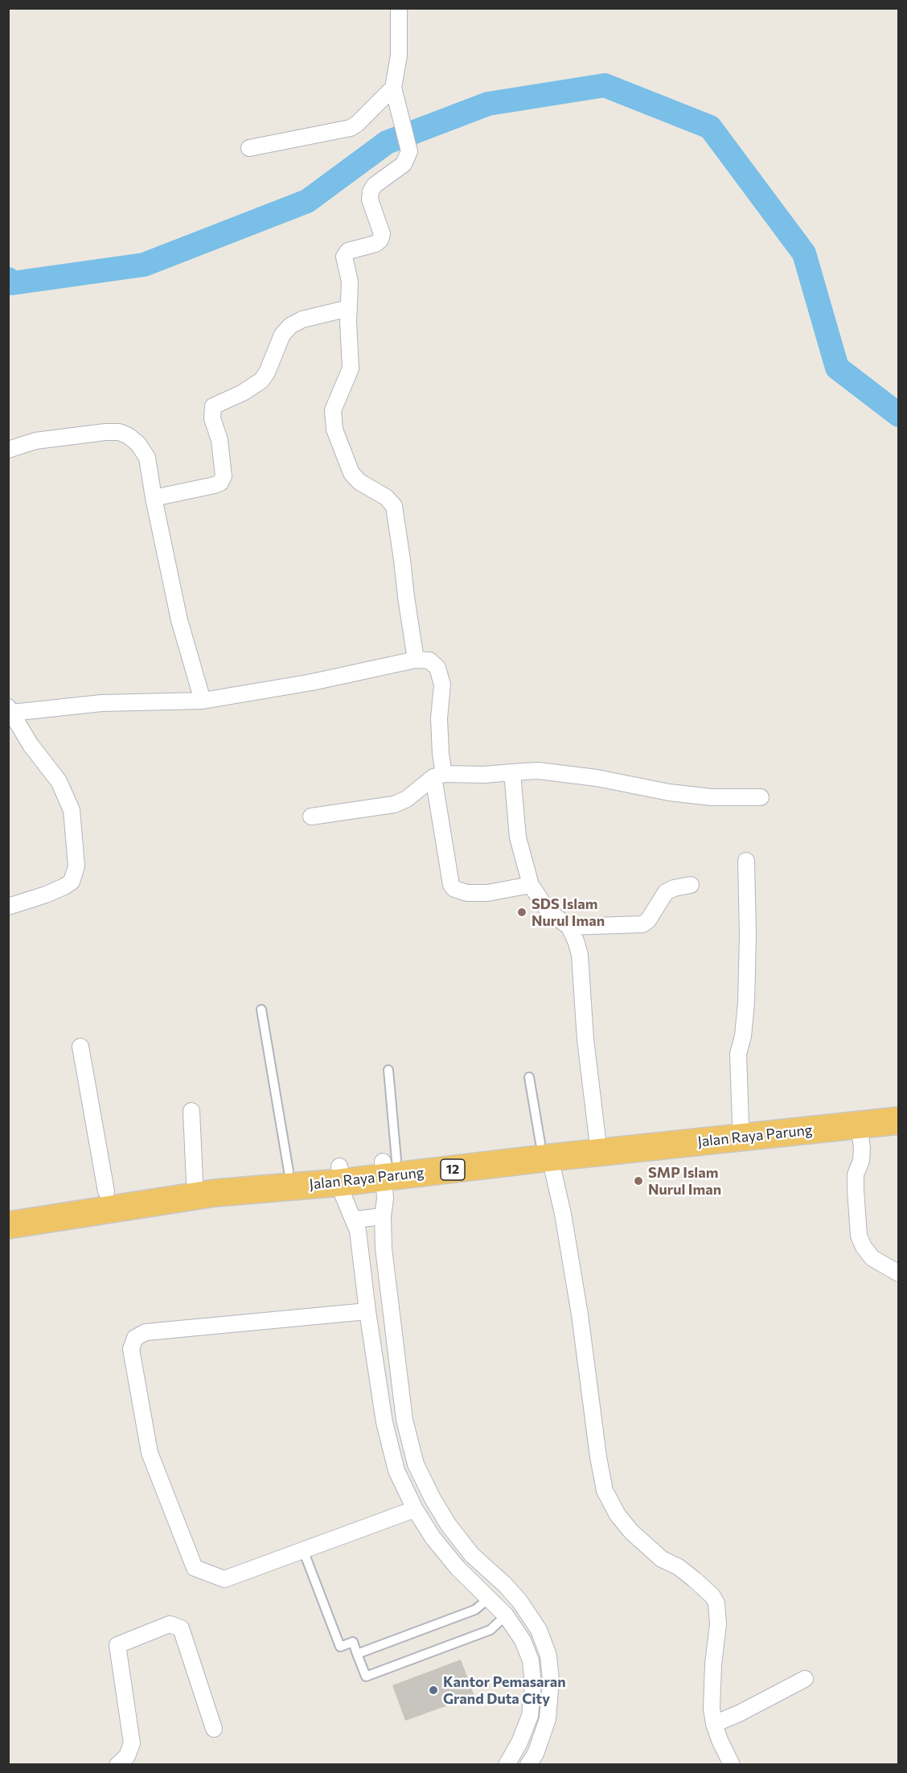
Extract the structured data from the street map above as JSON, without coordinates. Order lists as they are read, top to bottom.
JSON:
{
  "streets": {
    "highway": ["Jalan Raya Parung", "12"]
  },
  "places": ["SDS Islam Nurul Iman", "SMP Islam Nurul Iman", "Kantor Pemasaran Grand Duta City"]
}
